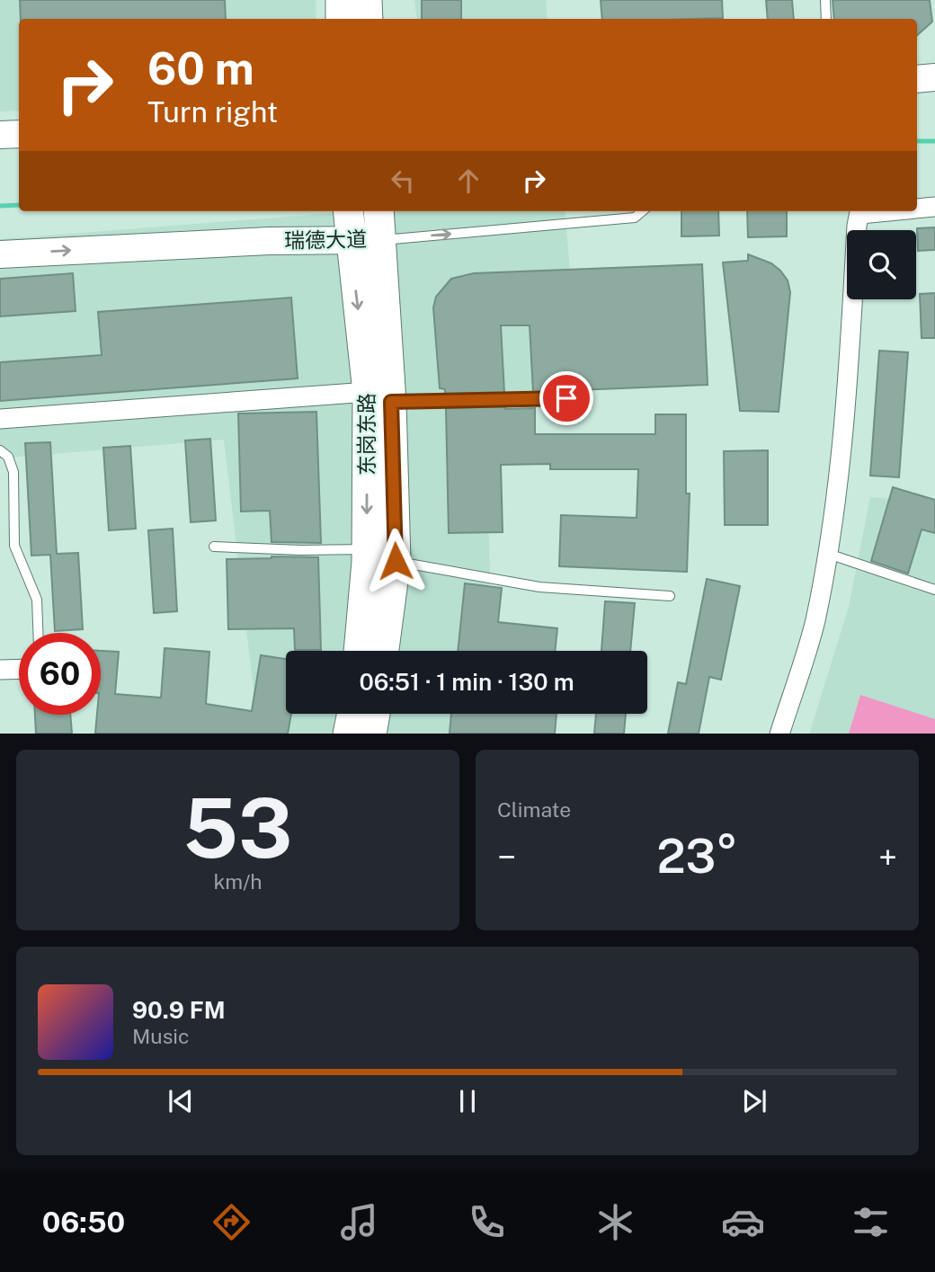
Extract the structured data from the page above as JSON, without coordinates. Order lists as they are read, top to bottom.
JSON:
{
  "streets": {
    "main road": ["东岗东路"],
    "street": ["瑞德大道"]
  },
  "crossings": [
    ["瑞德大道", "东岗东路"]
  ],
  "one_way": ["瑞德大道"],
  "page": {
    "turn": ["60 m", "Turn right"],
    "limit": "60",
    "trip": "06:51 · 1 min · 130 m",
    "tile": [
      ["53", "km/h"],
      "Climate"
    ],
    "heat": ["−", "23°", "+"],
    "song": ["90.9 FM", "Music"],
    "tabs": "06:50"
  }
}
